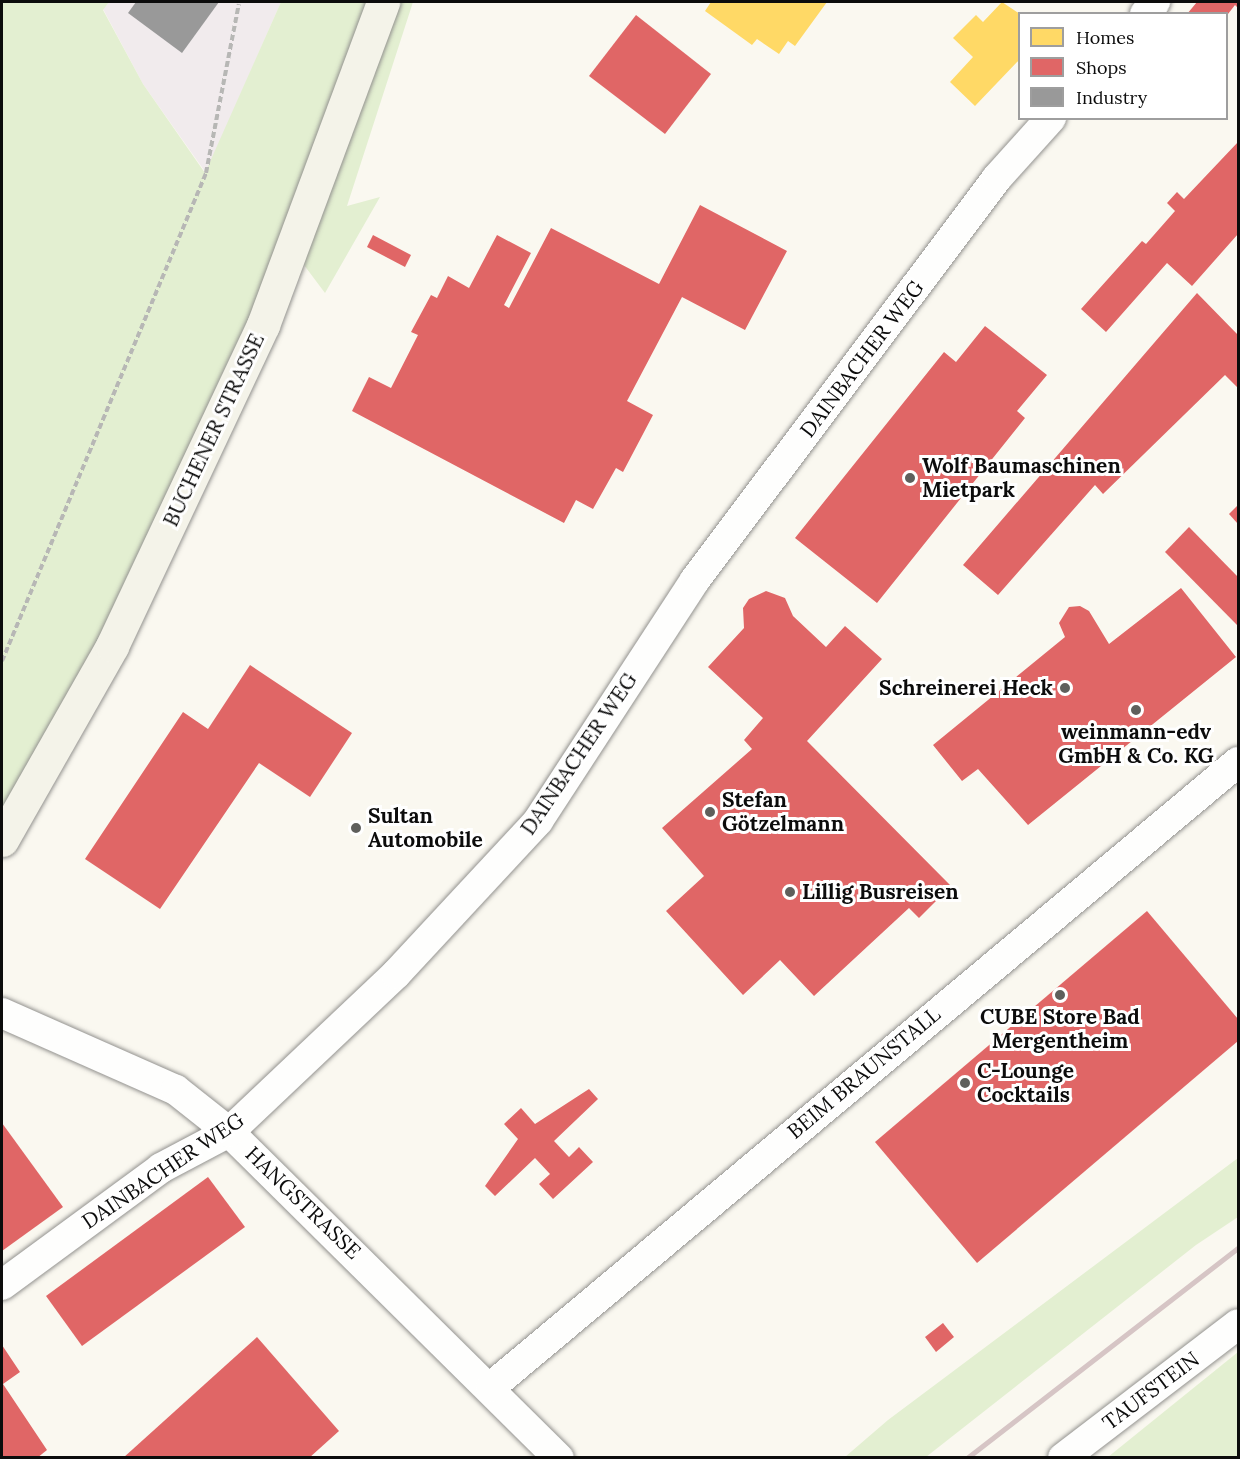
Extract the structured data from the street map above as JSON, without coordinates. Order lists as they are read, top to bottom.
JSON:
{
  "streets": {
    "main road": ["BUCHENER STRASSE"],
    "street": [
      "DAINBACHER WEG",
      "BEIM BRAUNSTALL",
      "HANGSTRASSE",
      "TAUFSTEIN"
    ]
  },
  "crossings": [
    ["DAINBACHER WEG", "HANGSTRASSE"],
    ["BEIM BRAUNSTALL", "HANGSTRASSE"]
  ],
  "places": [
    "Wolf Baumaschinen Mietpark",
    "Schreinerei Heck",
    "weinmann-edv GmbH & Co. KG",
    "Stefan Götzelmann",
    "Sultan Automobile",
    "Lillig Busreisen",
    "CUBE Store Bad Mergentheim",
    "C-Lounge Cocktails"
  ],
  "legend": ["Homes", "Shops", "Industry"]
}
